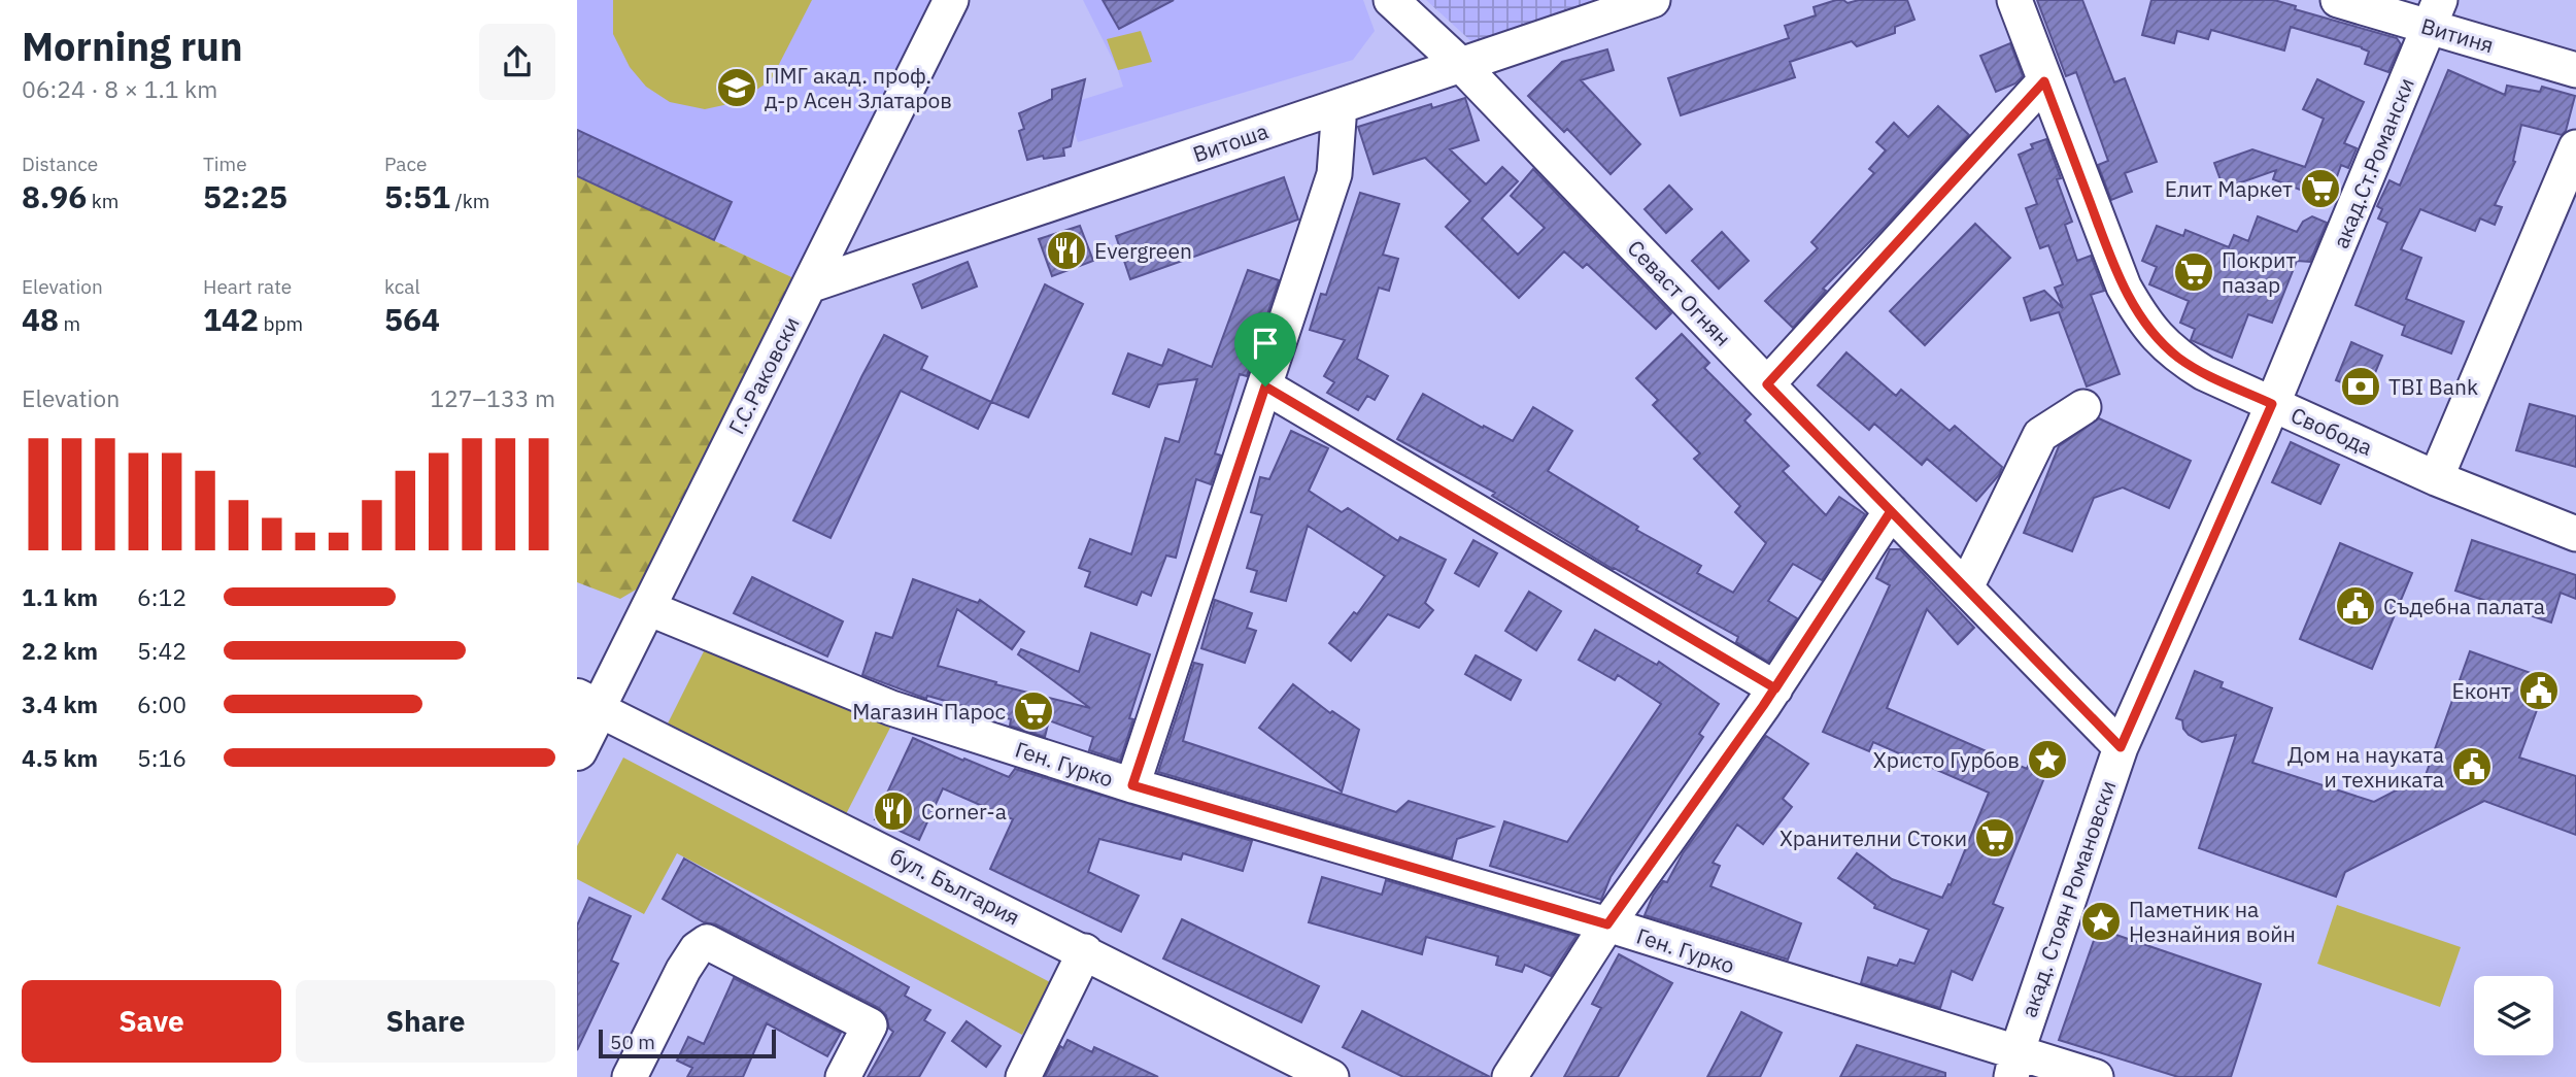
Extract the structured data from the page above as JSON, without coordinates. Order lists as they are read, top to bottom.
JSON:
{
  "streets": {
    "main road": ["Г.С.Раковски"],
    "street": [
      "Витиня",
      "Витоша",
      "акад.Ст.Романски",
      "Севаст Огнян",
      "Свобода",
      "Ген. Гурко",
      "бул. България",
      "акад. Стоян Романовски"
    ]
  },
  "crossings": [
    ["Витиня", "акад.Ст.Романски"],
    ["Витоша", "Севаст Огнян"],
    ["Витоша", "Г.С.Раковски"],
    ["акад.Ст.Романски", "акад. Стоян Романовски"],
    ["Севаст Огнян", "акад. Стоян Романовски"],
    ["Г.С.Раковски", "Ген. Гурко"],
    ["Г.С.Раковски", "бул. България"],
    ["Свобода", "акад. Стоян Романовски"],
    ["Ген. Гурко", "акад. Стоян Романовски"]
  ],
  "places": {
    "school or university": ["ПМГ акад. проф. д-р Асен Златаров"],
    "supermarket": [
      "Елит Маркет",
      "Покрит пазар",
      "Магазин Парос",
      "Хранителни Стоки"
    ],
    "restaurant": ["Evergreen", "Corner-a"],
    "bank": ["TBI Bank"],
    "public building": ["Съдебна палата", "Еконт", "Дом на науката и техниката"],
    "place": ["Христо Гурбов", "Паметник на Незнайния войн"]
  },
  "scale_bar": "50 m",
  "page": {
    "heading": ["Morning run", "06:24 · 8 × 1.1 km"],
    "stats": [
      ["Distance", "8.96 km"],
      ["Time", "52:25"],
      ["Pace", "5:51 /km"],
      ["Elevation", "48 m"],
      ["Heart rate", "142 bpm"],
      ["kcal", "564"]
    ],
    "chart": ["Elevation", "127–133 m"],
    "list": [
      {
        "name": "1.1 km",
        "note": "6:12"
      },
      {
        "name": "2.2 km",
        "note": "5:42"
      },
      {
        "name": "3.4 km",
        "note": "6:00"
      },
      {
        "name": "4.5 km",
        "note": "5:16"
      }
    ],
    "buttons": ["Save", "Share"],
    "scale": "50 m"
  }
}
